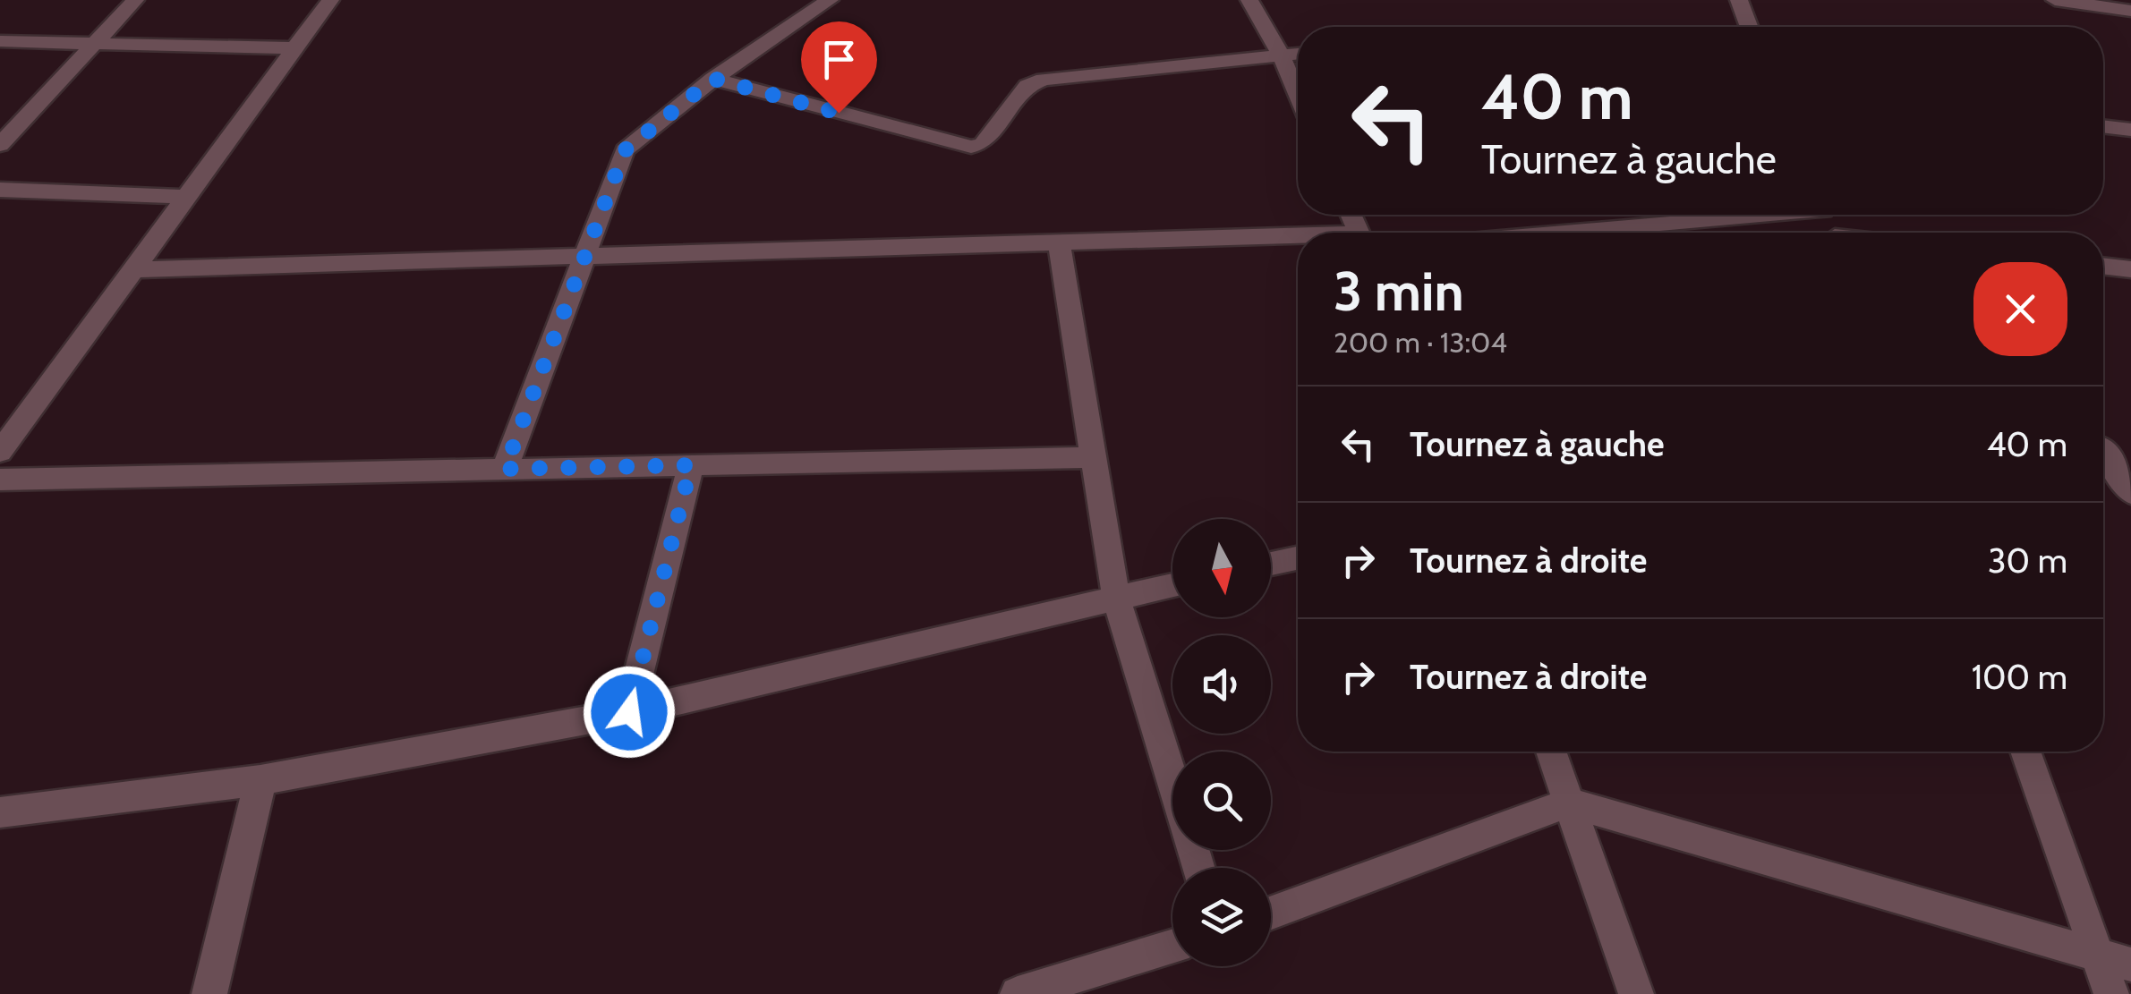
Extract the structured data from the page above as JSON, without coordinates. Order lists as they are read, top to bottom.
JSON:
{
  "north": "bottom",
  "page": {
    "turn": ["40 m", "Tournez à gauche"],
    "heading": ["3 min", "200 m · 13:04"],
    "list": [
      {
        "name": "Tournez à gauche",
        "value": "40 m"
      },
      {
        "name": "Tournez à droite",
        "value": "30 m"
      },
      {
        "name": "Tournez à droite",
        "value": "100 m"
      }
    ]
  }
}
